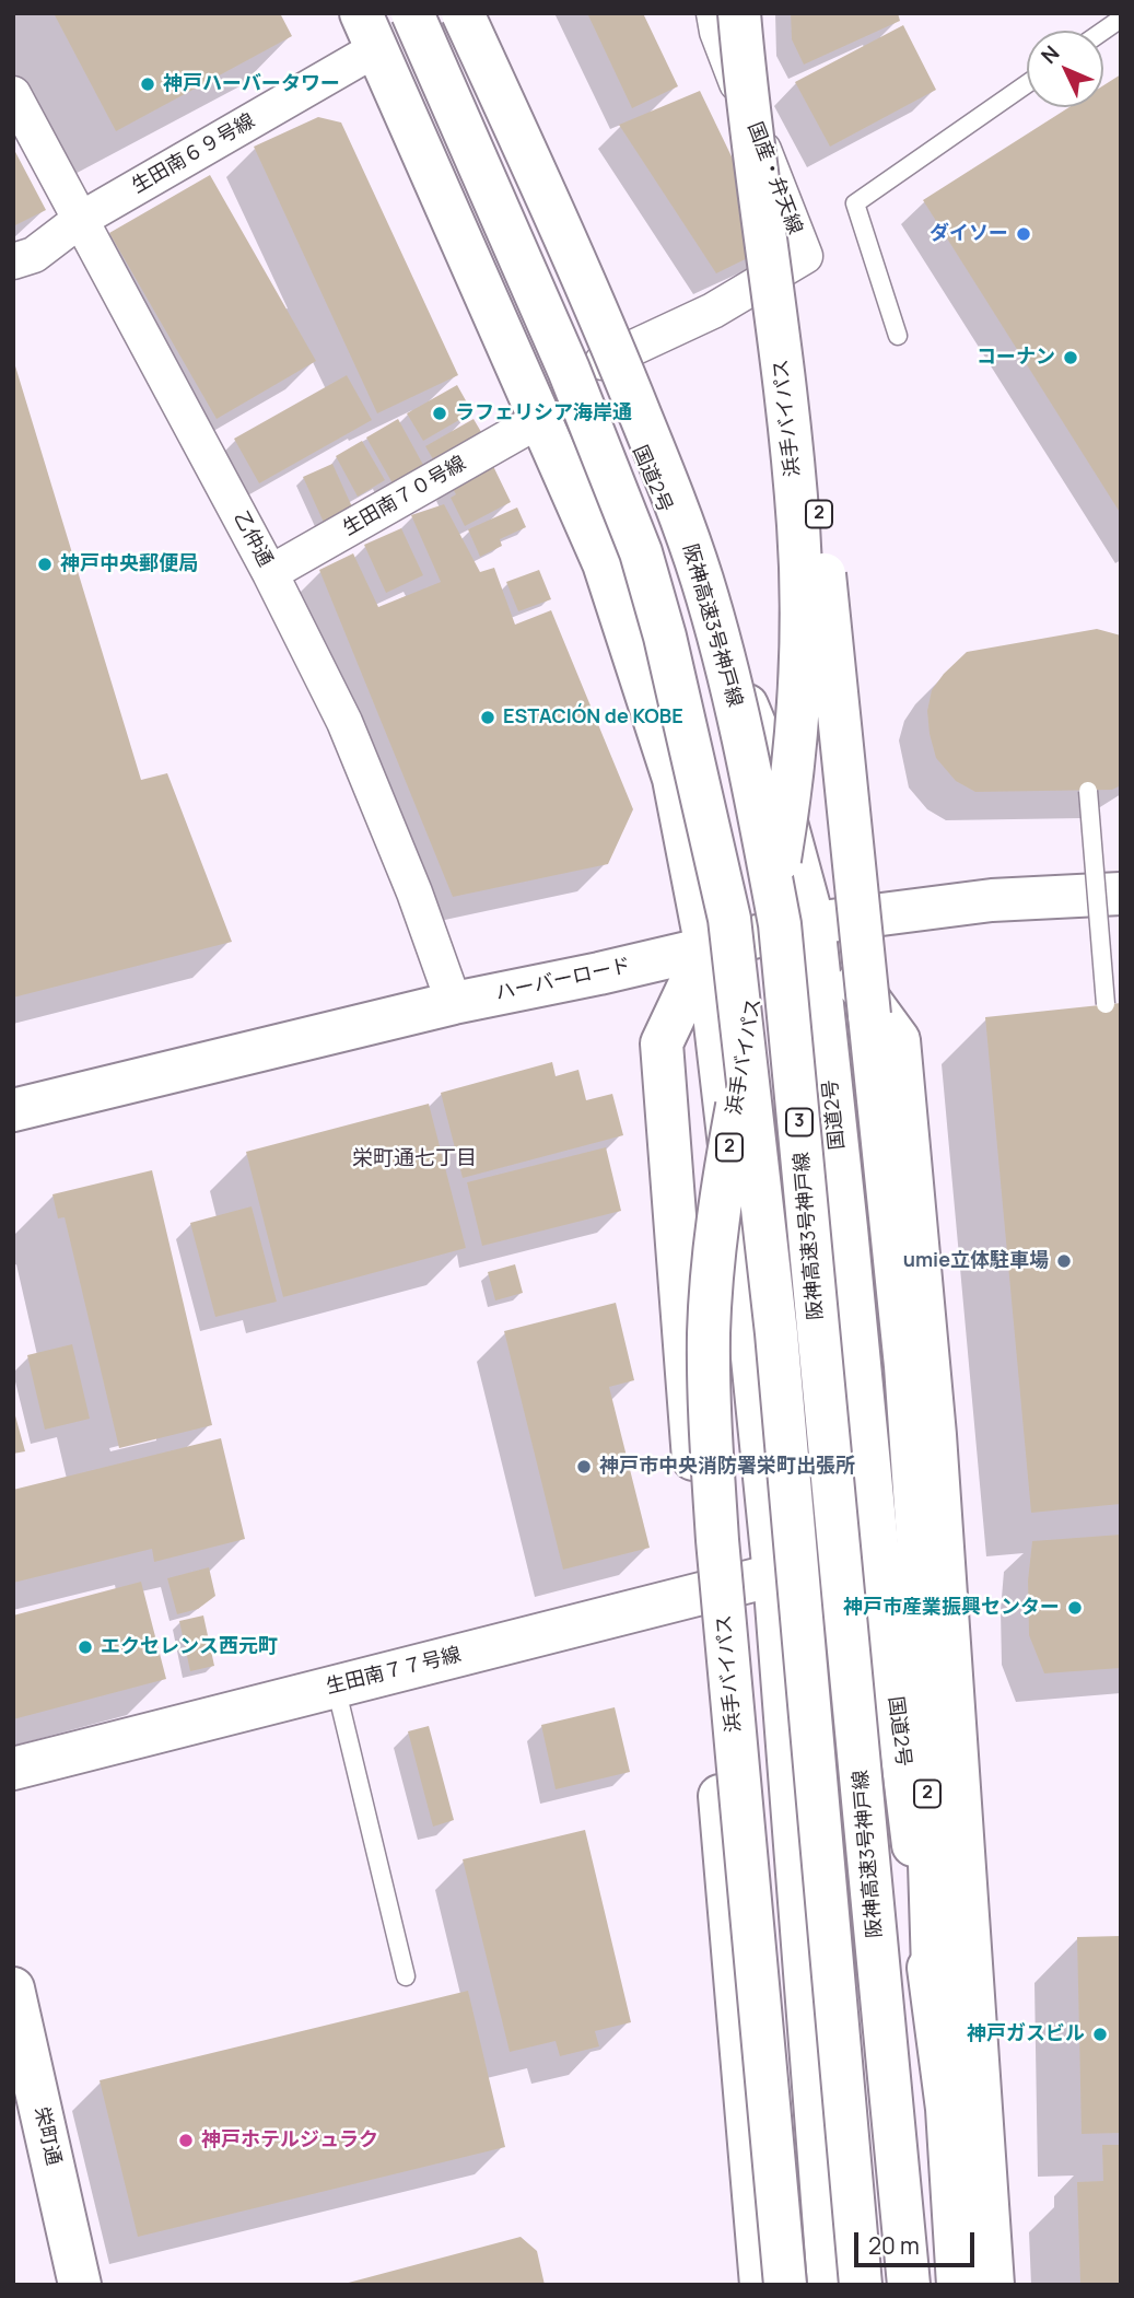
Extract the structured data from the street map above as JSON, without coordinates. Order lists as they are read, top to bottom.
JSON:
{
  "streets": {
    "main road": [
      "浜手バイパス",
      "国道2号",
      "2",
      "阪神高速3号神戸線",
      "ハーバーロード",
      "3",
      "生田南７７号線",
      "栄町通"
    ],
    "street": [
      "生田南６９号線",
      "国産・弁天線",
      "生田南７０号線",
      "乙仲通"
    ]
  },
  "crossings": [
    ["生田南６９号線", "2"],
    ["生田南６９号線", "乙仲通"],
    ["国産・弁天線", "国道2号"],
    ["浜手バイパス", "国道2号"],
    ["国道2号", "ハーバーロード"],
    ["生田南７０号線", "2"],
    ["生田南７０号線", "乙仲通"],
    ["2", "ハーバーロード"],
    ["2", "生田南７７号線"],
    ["乙仲通", "ハーバーロード"]
  ],
  "districts": ["栄町通七丁目"],
  "places": [
    "神戸ハーバータワー",
    "ダイソー",
    "コーナン",
    "ラフェリシア海岸通",
    "神戸中央郵便局",
    "ESTACIÓN de KOBE",
    "umie立体駐車場",
    "神戸市中央消防署栄町出張所",
    "神戸市産業振興センター",
    "エクセレンス西元町",
    "神戸ガスビル",
    "神戸ホテルジュラク"
  ],
  "scale_bar": "20 m",
  "north": "top left"
}
